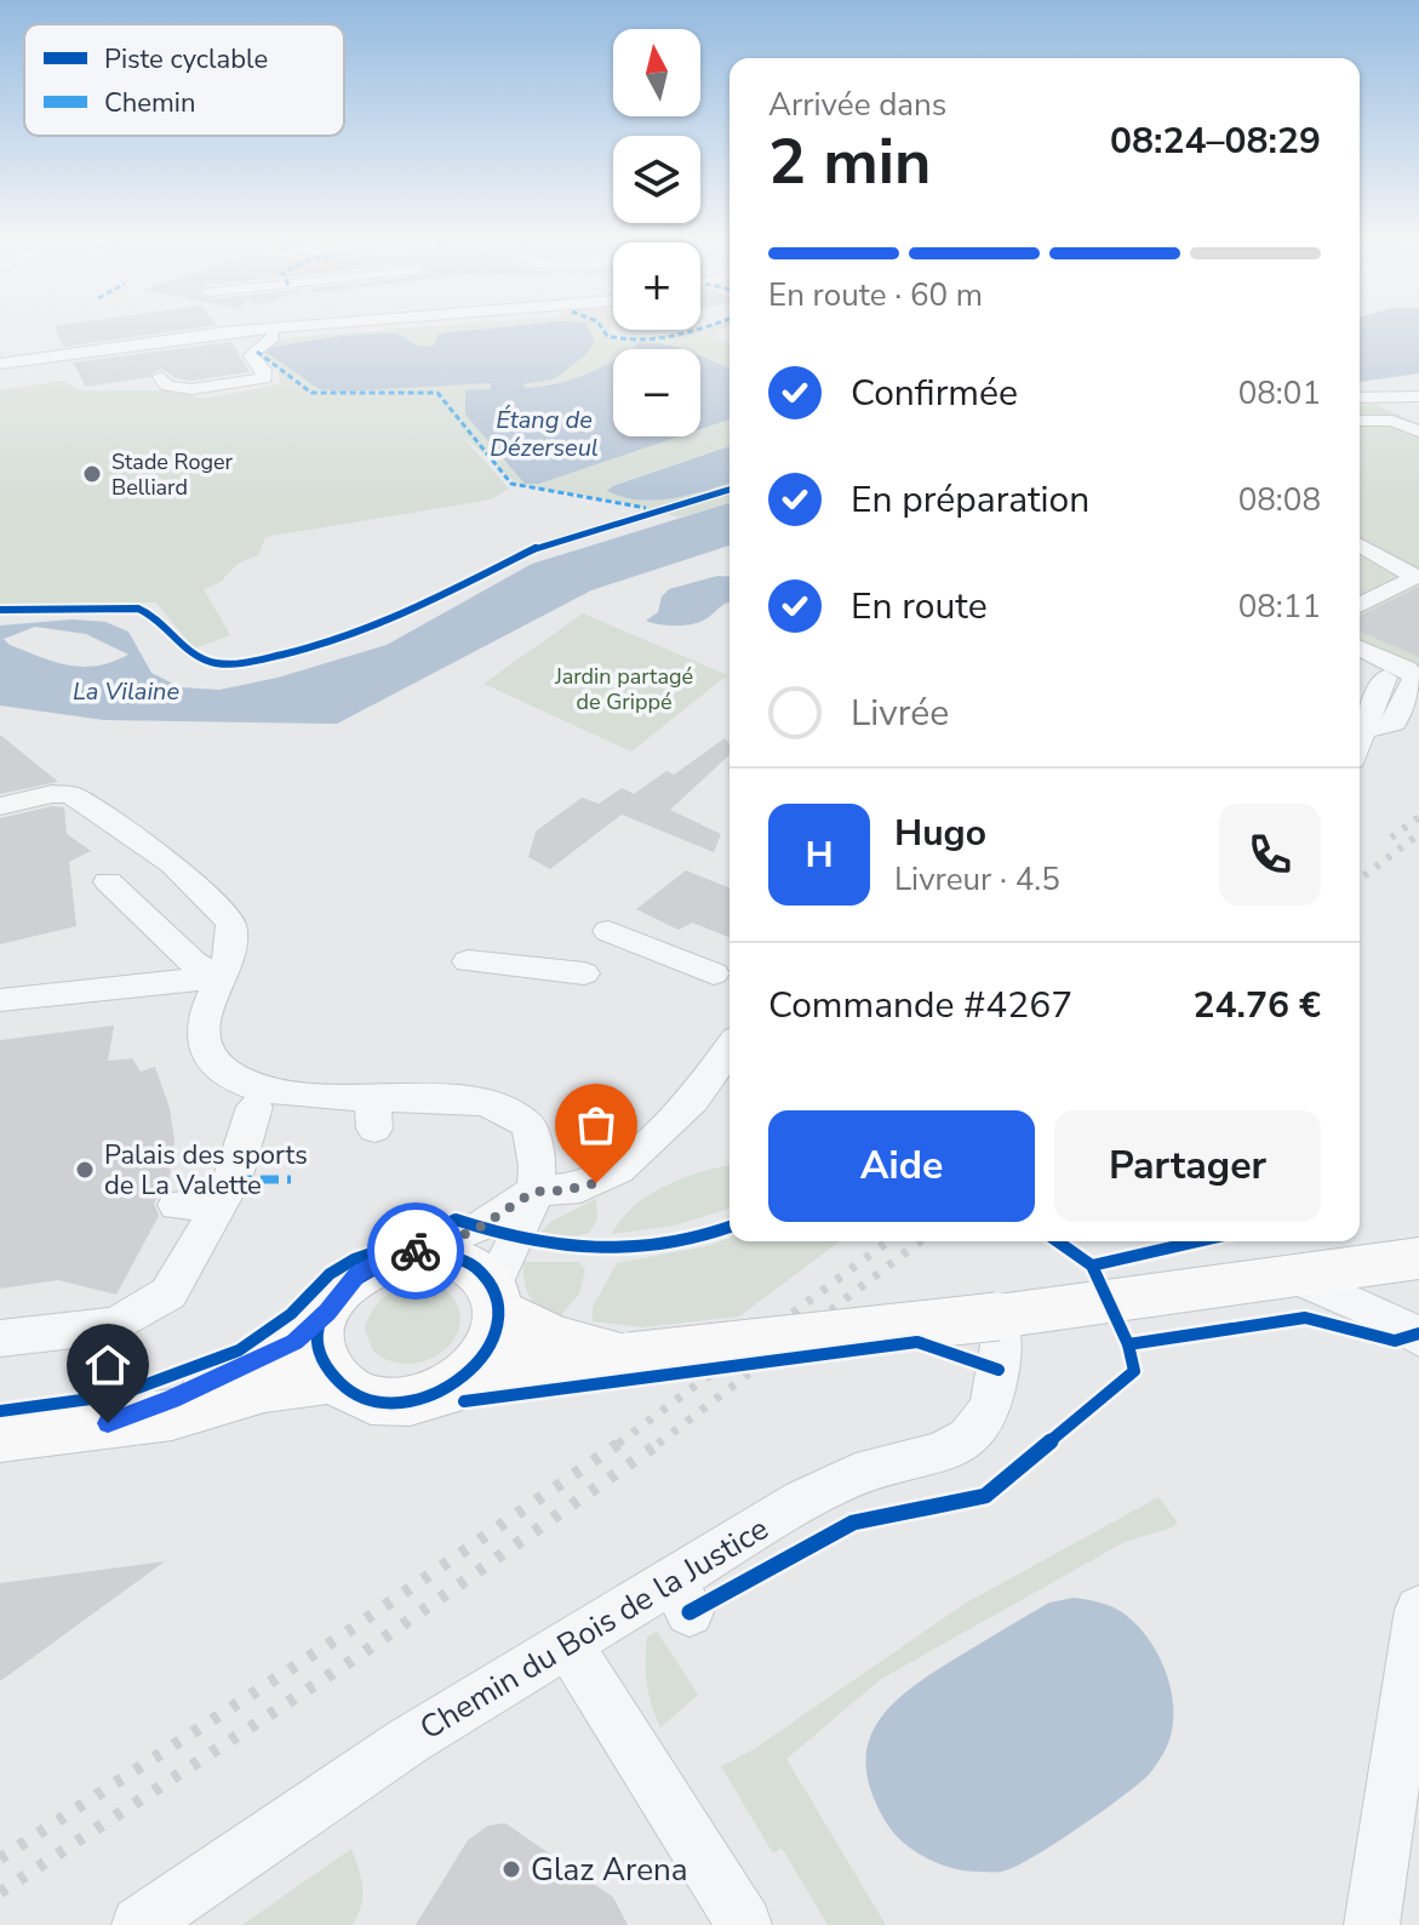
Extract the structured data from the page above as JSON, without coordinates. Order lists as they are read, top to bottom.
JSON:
{
  "streets": {
    "street": ["Chemin du Bois de la Justice"]
  },
  "water": ["Étang de Dézerseul", "La Vilaine"],
  "parks": ["Jardin partagé de Grippé"],
  "places": ["Stade Roger Belliard", "Palais des sports de La Valette", "Glaz Arena"],
  "legend": ["Piste cyclable", "Chemin"],
  "north": "top",
  "page": {
    "map_buttons": ["+", "−"],
    "heading": ["2 min", "Arrivée dans", "08:24–08:29"],
    "panel": [
      "Hugo",
      "Livreur · 4.5",
      "Commande #4267",
      "24.76 €"
    ],
    "bar": "En route · 60 m",
    "list": [
      ["Confirmée", "08:01"],
      ["En préparation", "08:08"],
      ["En route", "08:11"],
      "Livrée"
    ],
    "round": "H",
    "buttons": ["Aide", "Partager"]
  }
}
